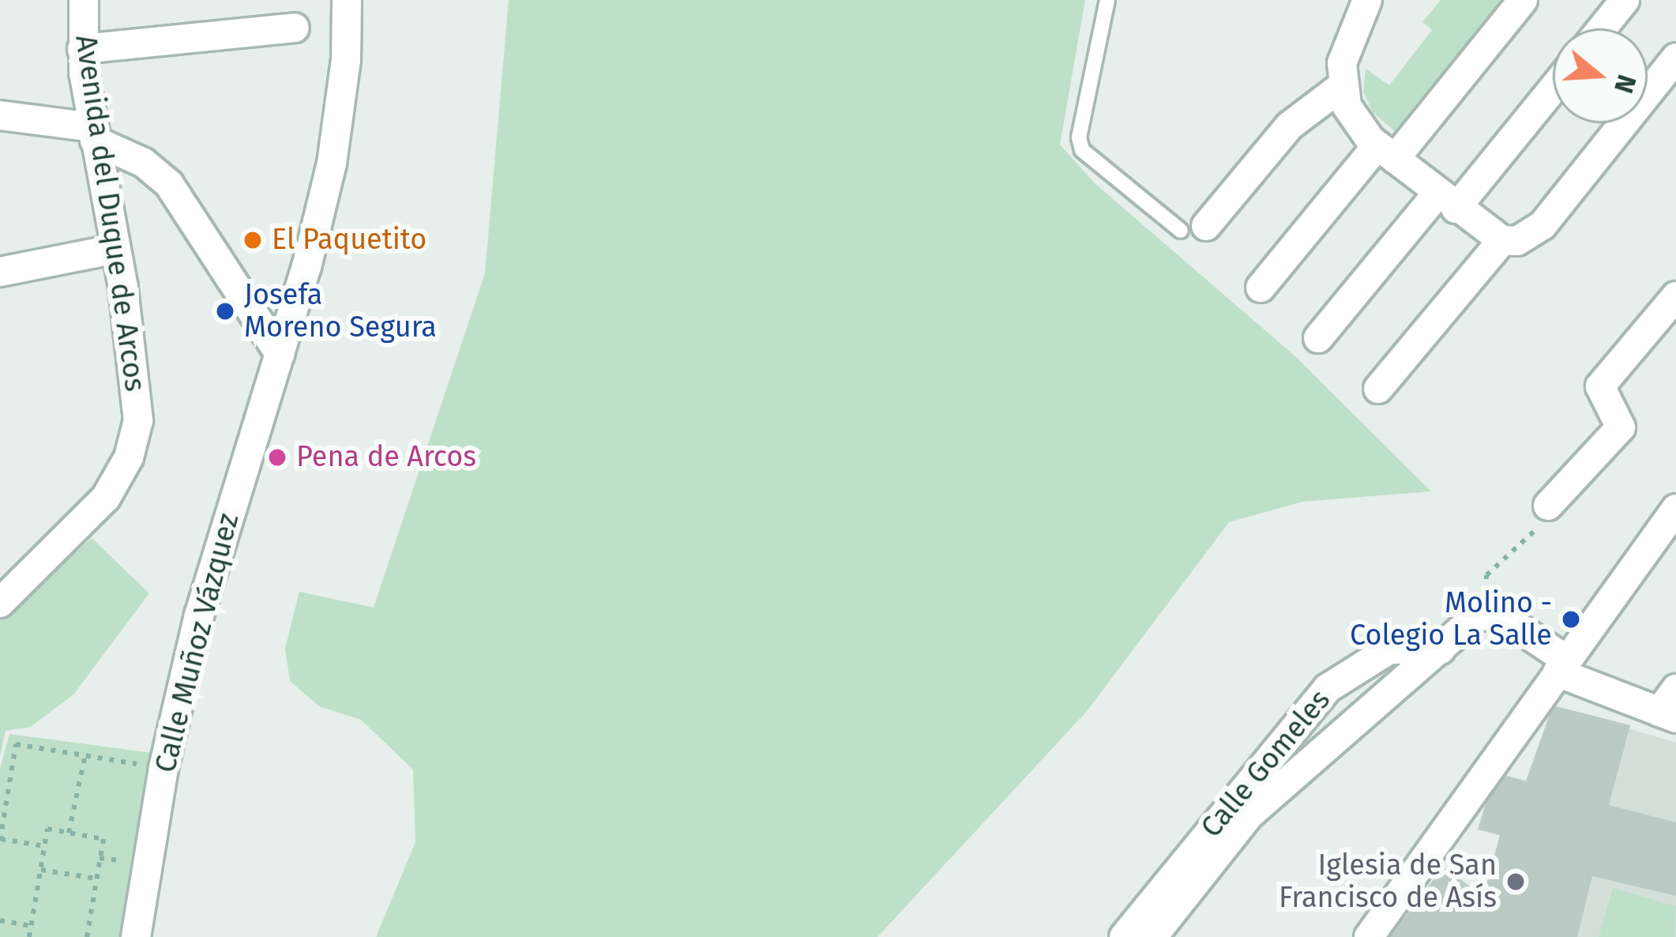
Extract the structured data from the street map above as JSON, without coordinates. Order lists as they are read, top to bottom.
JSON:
{
  "streets": {
    "street": ["Avenida del Duque de Arcos", "Calle Muñoz Vázquez", "Calle Gomeles"]
  },
  "places": [
    "El Paquetito",
    "Josefa Moreno Segura",
    "Pena de Arcos",
    "Molino - Colegio La Salle",
    "Iglesia de San Francisco de Asís"
  ],
  "north": "right"
}
